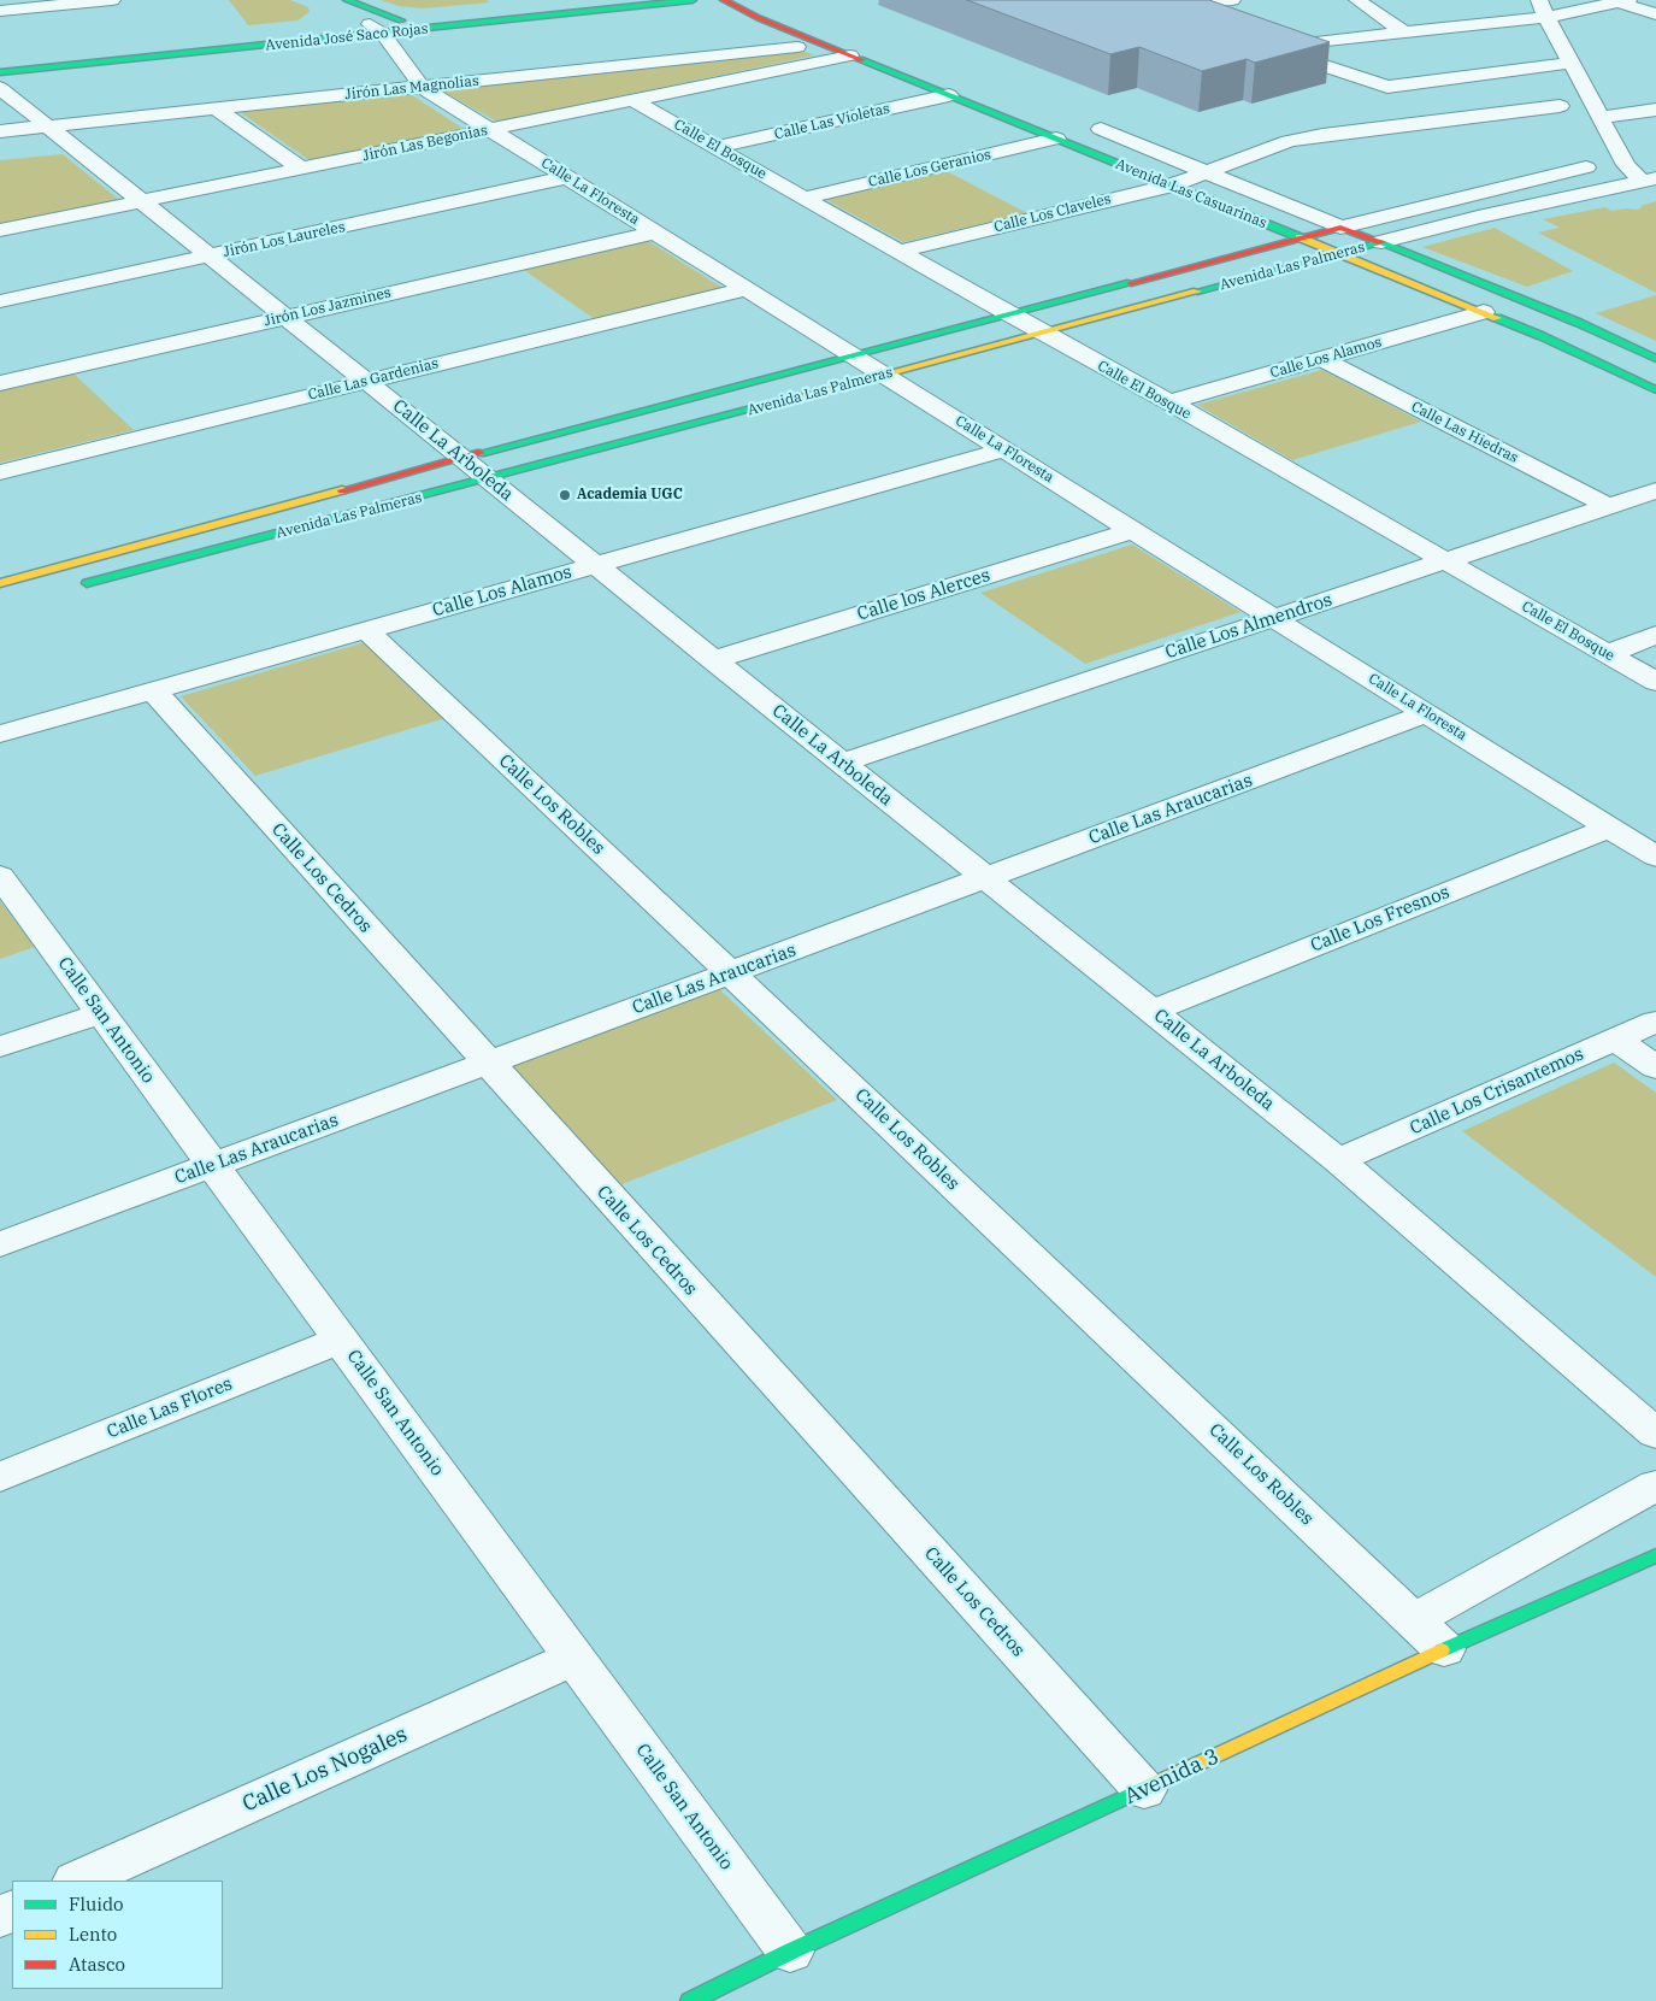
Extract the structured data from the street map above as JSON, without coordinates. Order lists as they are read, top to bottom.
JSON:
{
  "streets": {
    "street": [
      "Avenida José Saco Rojas",
      "Jirón Las Magnolias",
      "Calle Las Violetas",
      "Jirón Las Begonias",
      "Calle El Bosque",
      "Calle Los Geranios",
      "Calle La Floresta",
      "Avenida Las Casuarinas",
      "Calle Los Claveles",
      "Jirón Los Laureles",
      "Avenida Las Palmeras",
      "Jirón Los Jazmines",
      "Calle Los Alamos",
      "Calle Las Gardenias",
      "Calle Las Hiedras",
      "Calle La Arboleda",
      "Calle los Alerces",
      "Calle Los Almendros",
      "Calle Los Robles",
      "Calle Las Araucarias",
      "Calle Los Cedros",
      "Calle Los Fresnos",
      "Calle San Antonio",
      "Calle Los Crisantemos",
      "Calle Las Flores",
      "Calle Los Nogales",
      "Avenida 3"
    ]
  },
  "crossings": [
    ["Avenida José Saco Rojas", "Calle La Floresta"],
    ["Jirón Las Magnolias", "Calle La Floresta"],
    ["Jirón Las Magnolias", "Avenida Las Casuarinas"],
    ["Jirón Las Magnolias", "Calle La Arboleda"],
    ["Calle Las Violetas", "Calle El Bosque"],
    ["Calle Las Violetas", "Avenida Las Casuarinas"],
    ["Jirón Las Begonias", "Calle El Bosque"],
    ["Jirón Las Begonias", "Calle La Floresta"],
    ["Jirón Las Begonias", "Avenida Las Casuarinas"],
    ["Jirón Las Begonias", "Calle La Arboleda"],
    ["Calle El Bosque", "Calle Los Geranios"],
    ["Calle El Bosque", "Calle Los Claveles"],
    ["Calle El Bosque", "Avenida Las Palmeras"],
    ["Calle El Bosque", "Calle Los Alamos"],
    ["Calle El Bosque", "Calle Los Almendros"],
    ["Calle Los Geranios", "Avenida Las Casuarinas"],
    ["Calle La Floresta", "Jirón Los Laureles"],
    ["Calle La Floresta", "Avenida Las Palmeras"],
    ["Calle La Floresta", "Jirón Los Jazmines"],
    ["Calle La Floresta", "Calle Los Alamos"],
    ["Calle La Floresta", "Calle Las Gardenias"],
    ["Calle La Floresta", "Calle los Alerces"],
    ["Calle La Floresta", "Calle Los Almendros"],
    ["Calle La Floresta", "Calle Las Araucarias"],
    ["Calle La Floresta", "Calle Los Fresnos"],
    ["Avenida Las Casuarinas", "Calle Los Claveles"],
    ["Avenida Las Casuarinas", "Avenida Las Palmeras"],
    ["Avenida Las Casuarinas", "Calle Los Alamos"],
    ["Jirón Los Laureles", "Calle La Arboleda"],
    ["Avenida Las Palmeras", "Calle La Arboleda"],
    ["Jirón Los Jazmines", "Calle La Arboleda"],
    ["Calle Los Alamos", "Calle Las Hiedras"],
    ["Calle Los Alamos", "Calle La Arboleda"],
    ["Calle Los Alamos", "Calle Los Robles"],
    ["Calle Los Alamos", "Calle Los Cedros"],
    ["Calle Las Gardenias", "Calle La Arboleda"],
    ["Calle Las Hiedras", "Calle Los Almendros"],
    ["Calle La Arboleda", "Calle los Alerces"],
    ["Calle La Arboleda", "Calle Los Almendros"],
    ["Calle La Arboleda", "Calle Las Araucarias"],
    ["Calle La Arboleda", "Calle Los Fresnos"],
    ["Calle La Arboleda", "Calle Los Crisantemos"],
    ["Calle Los Robles", "Calle Las Araucarias"],
    ["Calle Los Robles", "Avenida 3"],
    ["Calle Las Araucarias", "Calle Los Cedros"],
    ["Calle Las Araucarias", "Calle San Antonio"],
    ["Calle Los Cedros", "Avenida 3"],
    ["Calle San Antonio", "Calle Las Flores"],
    ["Calle San Antonio", "Calle Los Nogales"],
    ["Calle San Antonio", "Avenida 3"]
  ],
  "places": ["Academia UGC"],
  "legend": ["Fluido", "Lento", "Atasco"]
}
